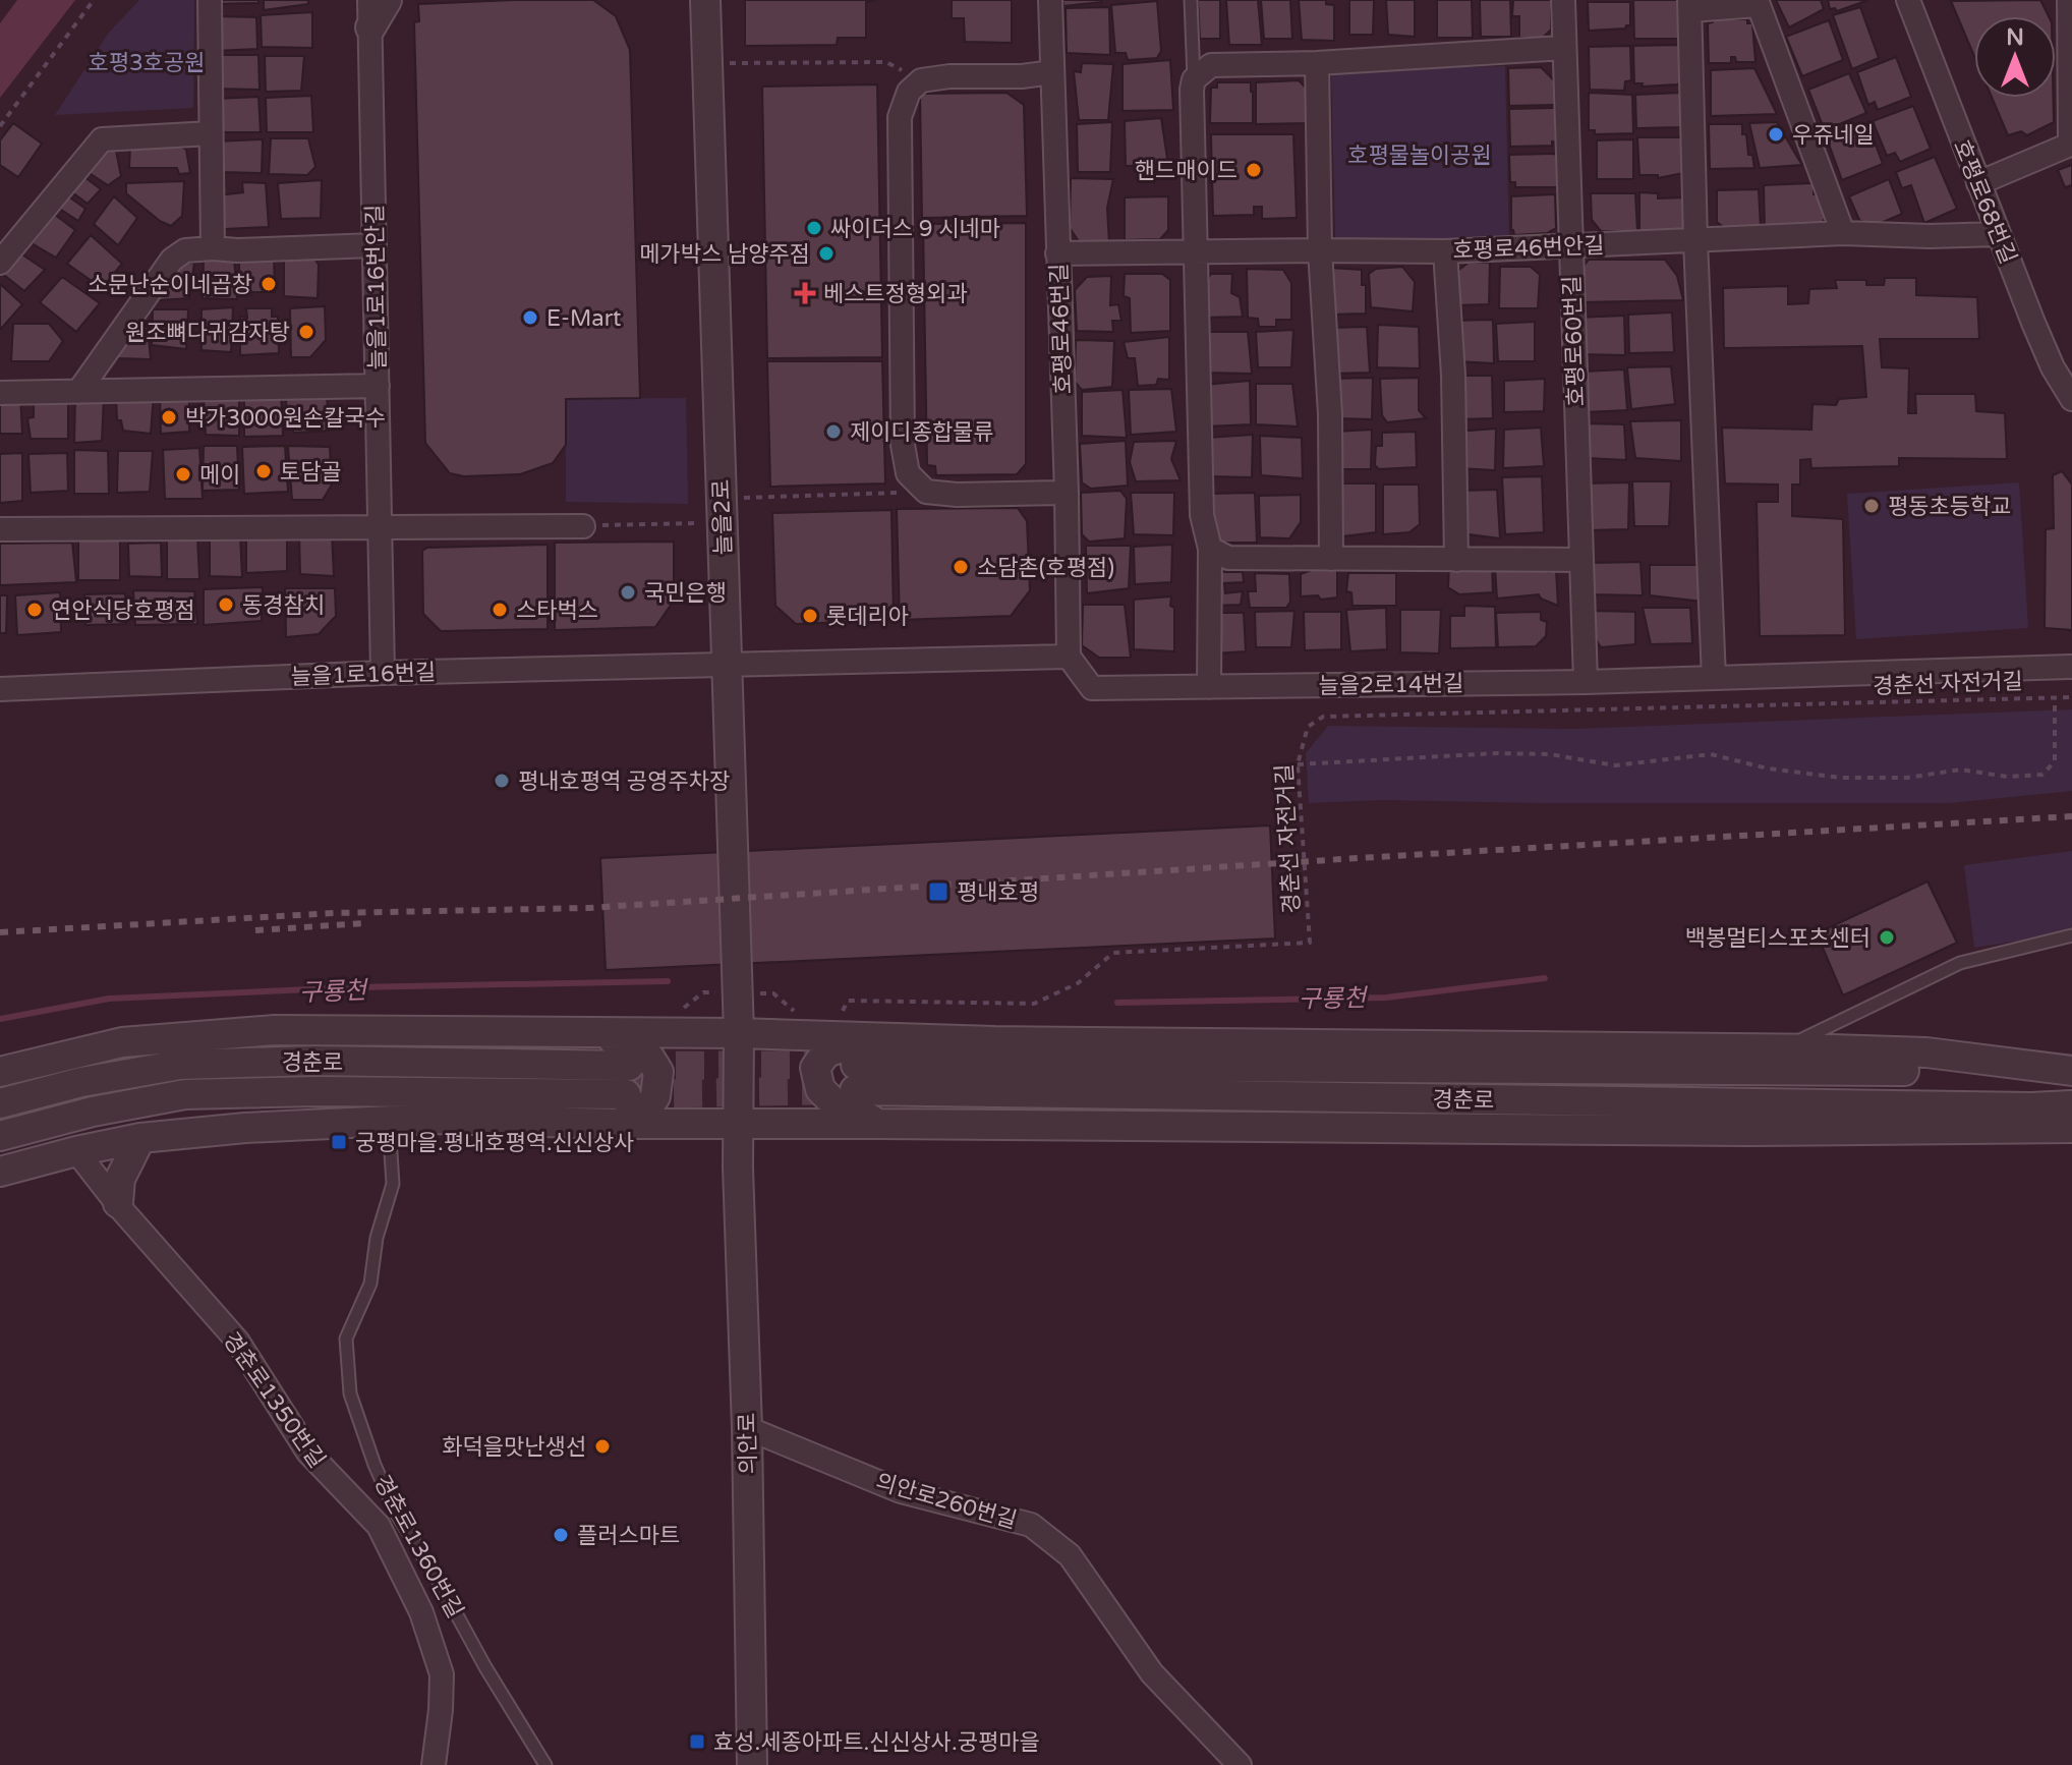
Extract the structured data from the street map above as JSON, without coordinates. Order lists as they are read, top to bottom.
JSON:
{
  "streets": {
    "street": [
      "호평로68번길",
      "호평로46번안길",
      "늘을1로16번안길",
      "호평로46번길",
      "호평로60번길",
      "늘을2로",
      "늘을1로16번길",
      "늘을2로14번길",
      "경춘로",
      "경춘로1350번길",
      "의안로",
      "의안로260번길"
    ],
    "lane": ["경춘로1360번길"],
    "path": ["경춘선 자전거길"]
  },
  "crossings": [
    ["호평로68번길", "호평로46번안길"],
    ["호평로46번안길", "호평로46번길"],
    ["호평로46번안길", "호평로60번길"],
    ["늘을1로16번안길", "늘을1로16번길"],
    ["호평로46번길", "늘을2로14번길"],
    ["호평로60번길", "늘을2로14번길"],
    ["늘을2로", "늘을1로16번길"],
    ["늘을2로", "의안로"],
    ["경춘로1350번길", "경춘로1360번길"],
    ["의안로", "의안로260번길"]
  ],
  "water": ["구룡천"],
  "parks": ["호평3호공원", "호평물놀이공원"],
  "places": {
    "other": [
      "우쥬네일",
      "핸드매이드",
      "싸이더스 9 시네마",
      "메가박스 남양주점",
      "소문난순이네곱창",
      "E-Mart",
      "원조뼈다귀감자탕",
      "박가3000원손칼국수",
      "제이디종합물류",
      "토담골",
      "메이",
      "평동초등학교",
      "소담촌(호평점)",
      "국민은행",
      "동경참치",
      "연안식당호평점",
      "스타벅스",
      "롯데리아",
      "평내호평역 공영주차장",
      "백봉멀티스포츠센터",
      "화덕을맛난생선",
      "플러스마트"
    ],
    "health": ["베스트정형외과"],
    "transit": ["평내호평", "궁평마을.평내호평역.신신상사", "효성.세종아파트.신신상사.궁평마을"]
  },
  "north": "top"
}
